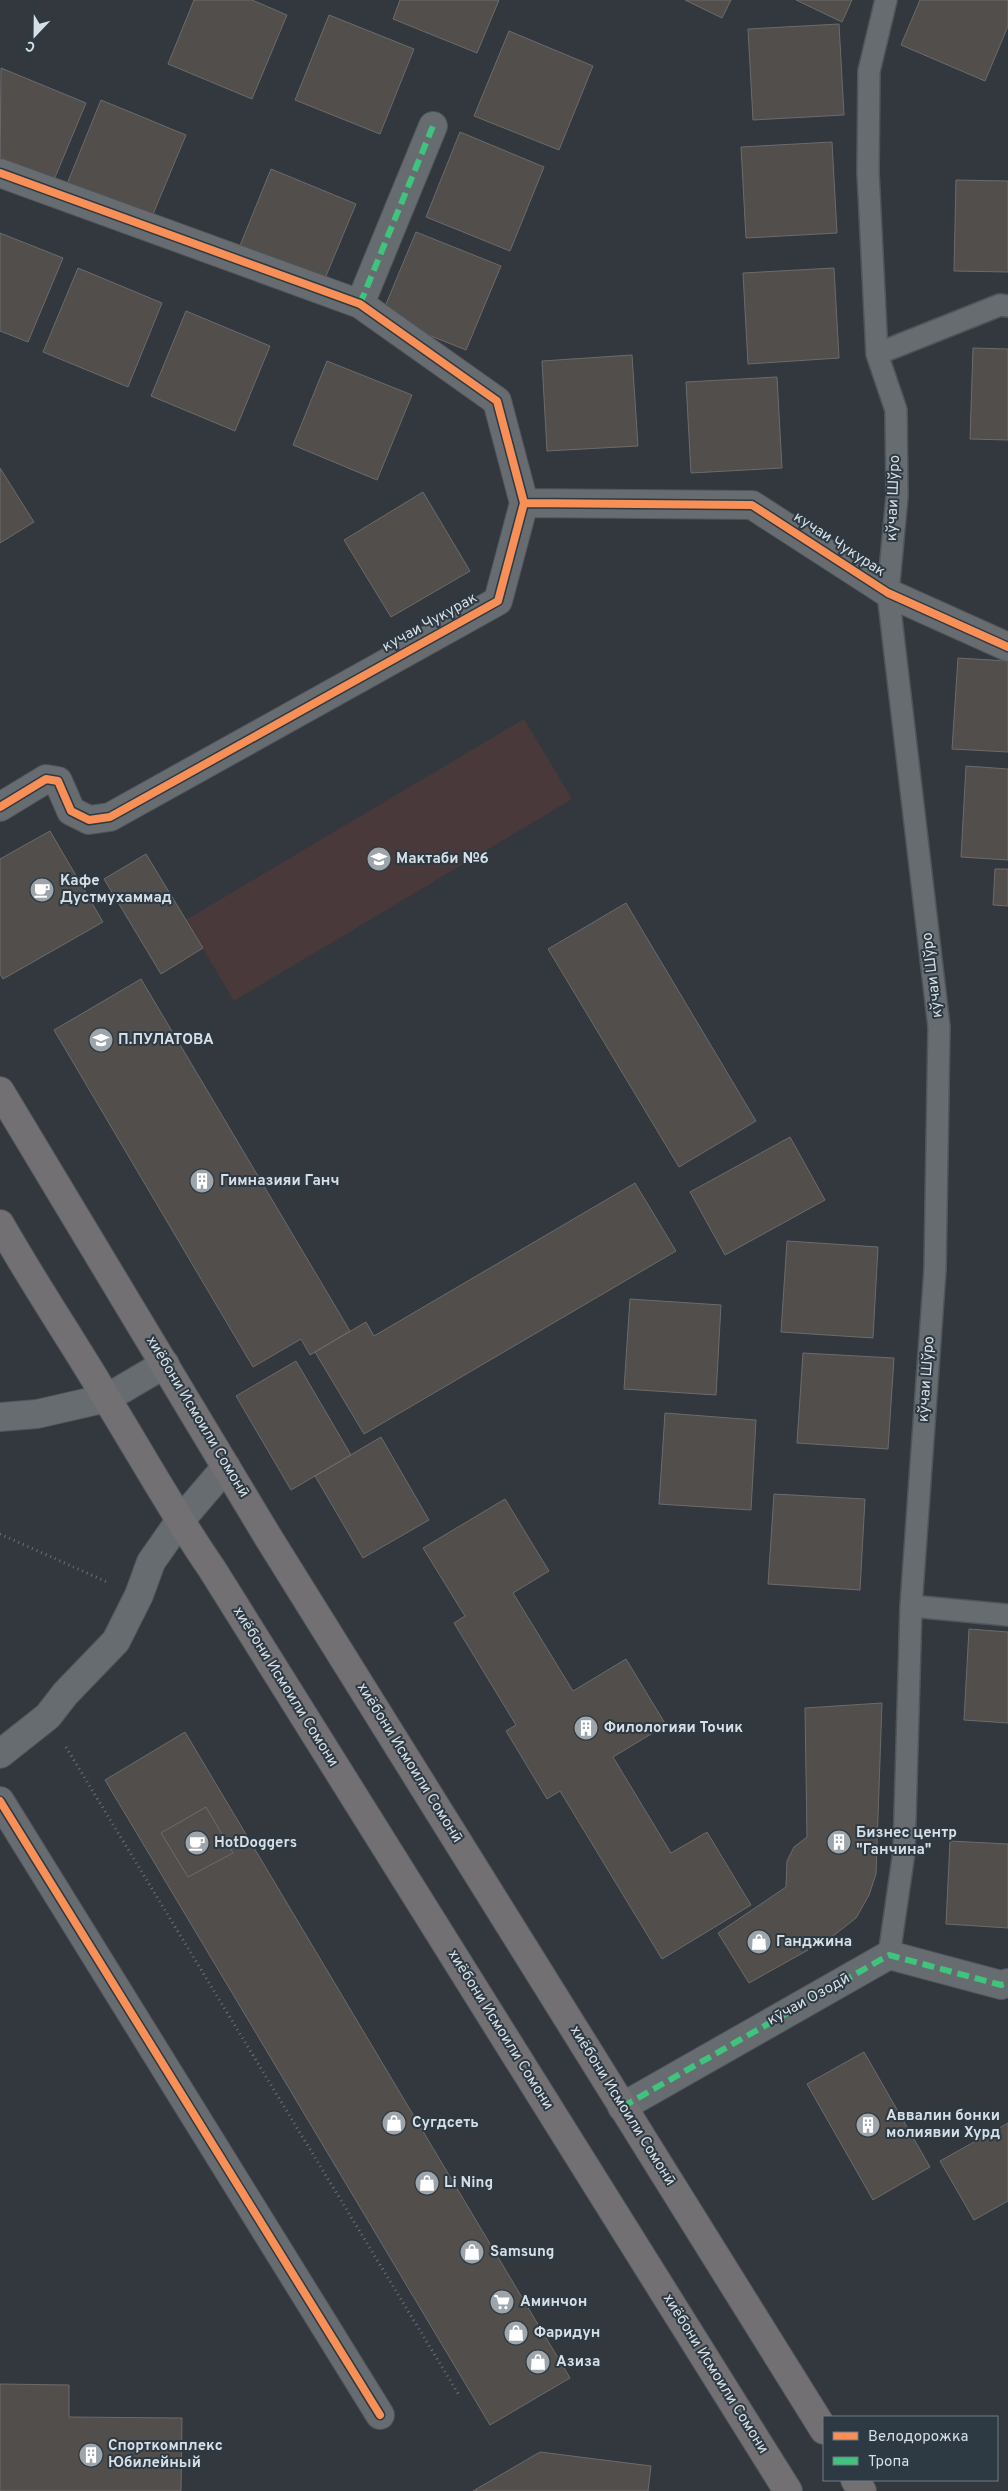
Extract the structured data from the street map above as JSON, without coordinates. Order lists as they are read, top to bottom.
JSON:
{
  "streets": {
    "main road": ["хиёбони Исмоили Сомонӣ", "хиёбони Исмоили Сомони"],
    "street": ["кучаи Чукурак", "кӯчаи Озодӣ"],
    "lane": ["кўчаи Шўро"]
  },
  "crossings": [
    ["кўчаи Шўро", "кучаи Чукурак"],
    ["кўчаи Шўро", "кӯчаи Озодӣ"],
    ["хиёбони Исмоили Сомонӣ", "кӯчаи Озодӣ"]
  ],
  "places": {
    "school or university": ["Мактаби №6", "П.ПУЛАТОВА"],
    "cafe": ["Кафе Дустмухаммад", "HotDoggers"],
    "building": [
      "Гимназияи Ганч",
      "Филологияи Точик",
      "Бизнес центр \"Ганчина\"",
      "Аввалин бонки молиявии Хурд",
      "Спорткомплекс Юбилейный"
    ],
    "shop": [
      "Ганджина",
      "Сугдсеть",
      "Li Ning",
      "Samsung",
      "Фаридун",
      "Азиза"
    ],
    "supermarket": ["Аминчон"]
  },
  "legend": ["Велодорожка", "Тропа"],
  "north": "bottom"
}
